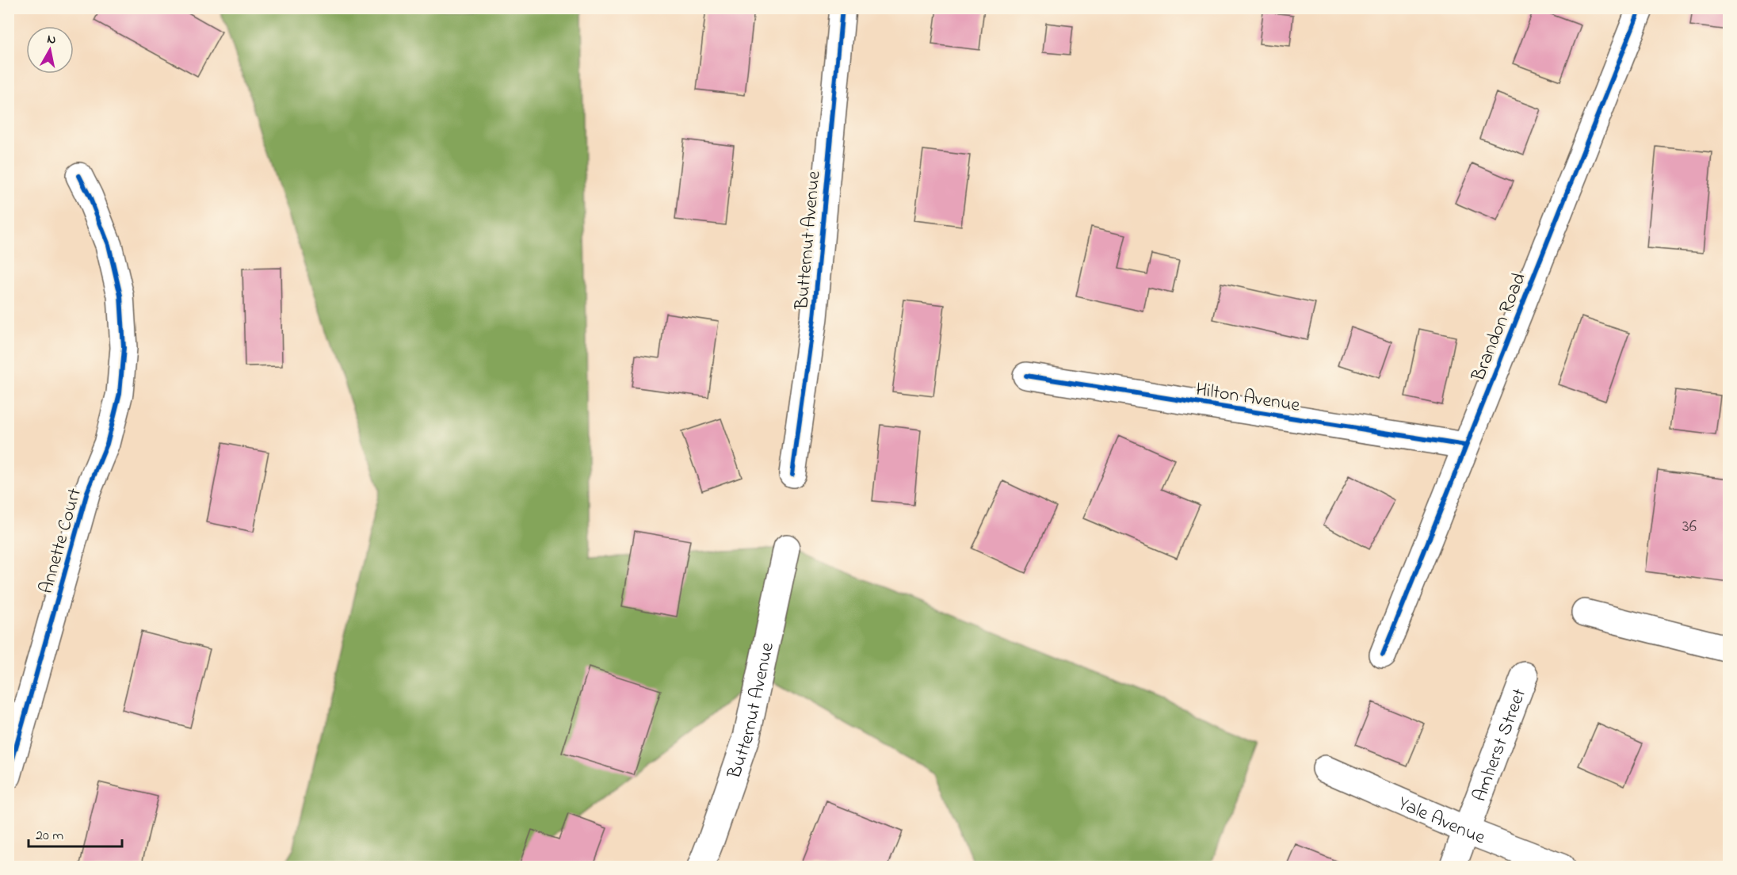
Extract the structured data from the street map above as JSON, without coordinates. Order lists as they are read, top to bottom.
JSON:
{
  "streets": {
    "street": [
      "Butternut Avenue",
      "Brandon Road",
      "Hilton Avenue",
      "Annette Court",
      "Amherst Street",
      "Yale Avenue"
    ]
  },
  "crossings": [
    ["Brandon Road", "Hilton Avenue"],
    ["Amherst Street", "Yale Avenue"]
  ],
  "house_numbers": ["36"],
  "scale_bar": "20 m",
  "north": "top"
}
